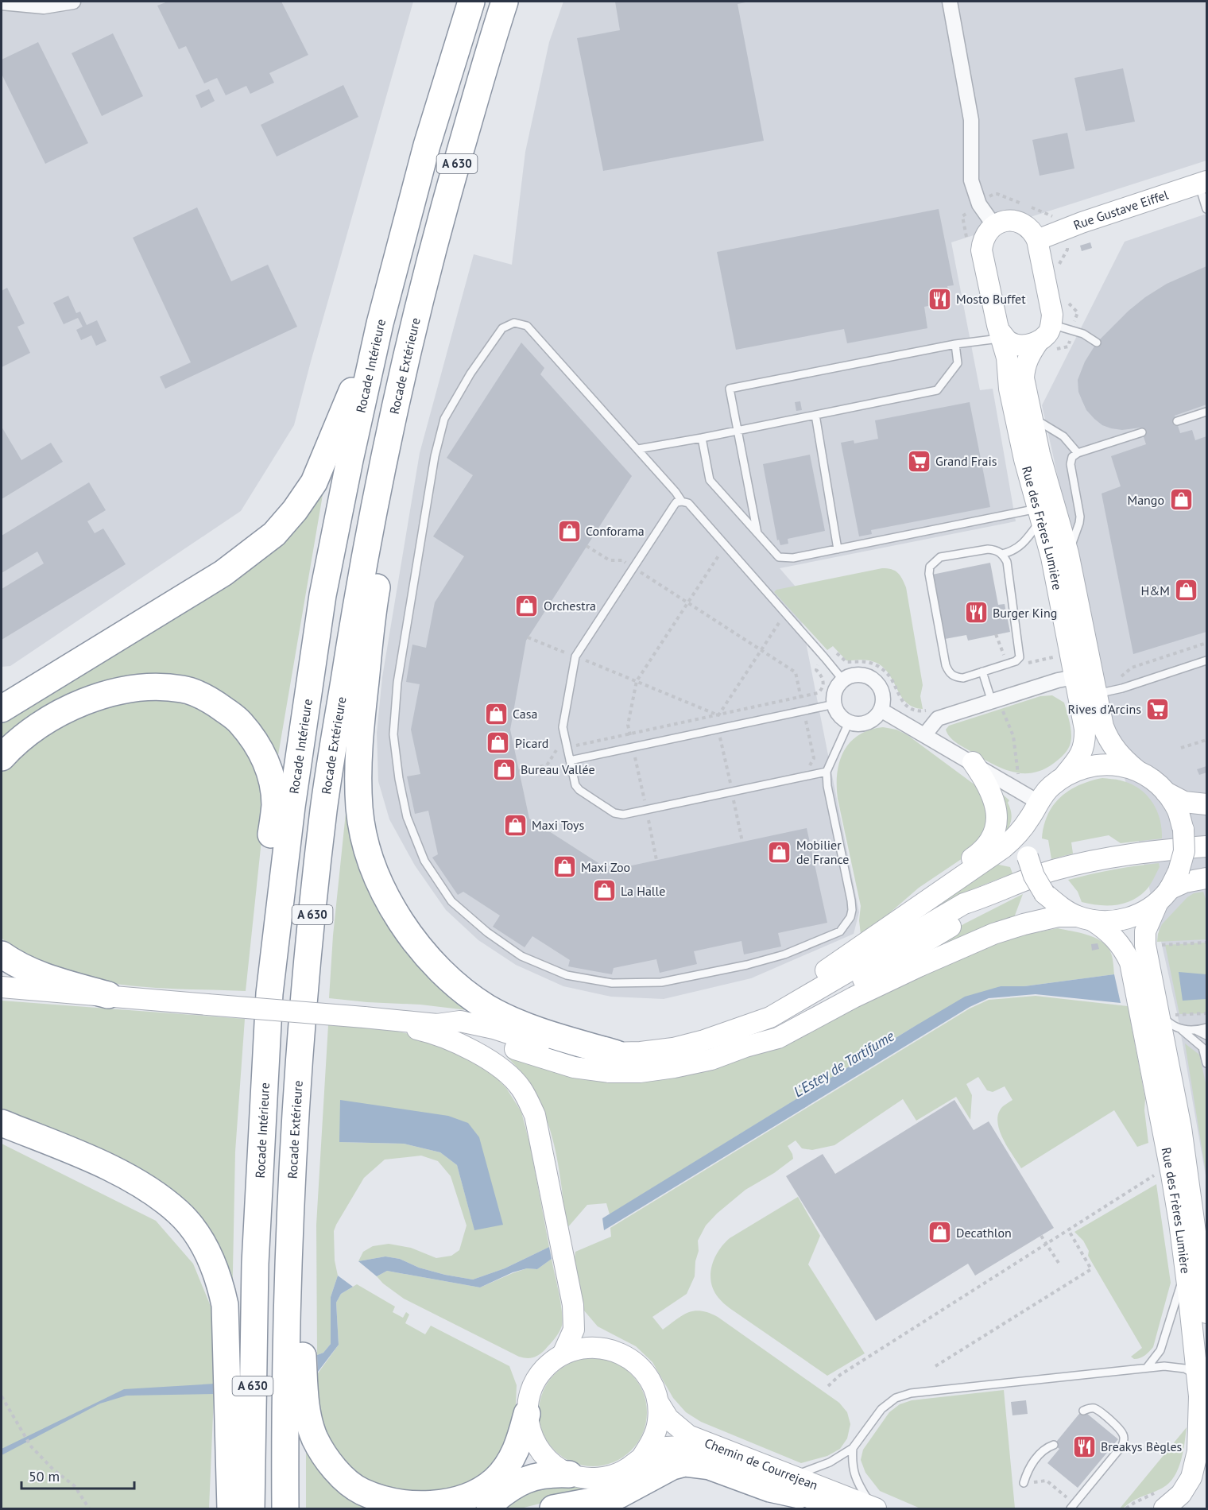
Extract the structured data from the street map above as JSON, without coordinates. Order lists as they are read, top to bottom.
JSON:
{
  "streets": {
    "highway": ["A 630", "Rocade Intérieure", "Rocade Extérieure"],
    "main road": ["Rue Gustave Eiffel", "Rue des Frères Lumière", "Chemin de Courrejean"]
  },
  "water": ["L'Estey de Tartifume"],
  "places": {
    "restaurant": ["Mosto Buffet", "Burger King", "Breakys Bègles"],
    "supermarket": ["Grand Frais", "Rives d'Arcins"],
    "shop": [
      "Mango",
      "Conforama",
      "H&M",
      "Orchestra",
      "Casa",
      "Picard",
      "Bureau Vallée",
      "Maxi Toys",
      "Mobilier de France",
      "Maxi Zoo",
      "La Halle",
      "Decathlon"
    ]
  },
  "scale_bar": "50 m"
}
